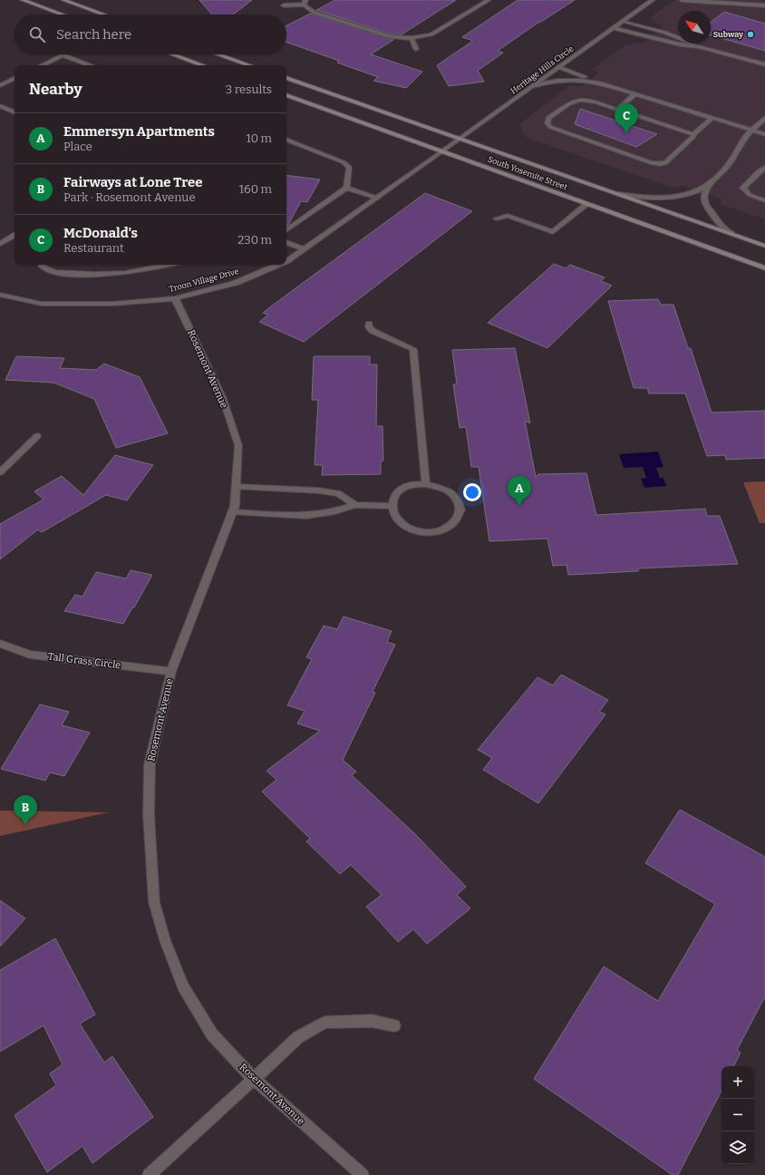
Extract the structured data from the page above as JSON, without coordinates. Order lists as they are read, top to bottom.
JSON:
{
  "streets": {
    "main road": ["South Yosemite Street"],
    "street": [
      "Heritage Hills Circle",
      "Troon Village Drive",
      "Rosemont Avenue",
      "Tall Grass Circle"
    ]
  },
  "crossings": [
    ["Heritage Hills Circle", "South Yosemite Street"],
    ["Heritage Hills Circle", "Troon Village Drive"],
    ["South Yosemite Street", "Troon Village Drive"],
    ["Troon Village Drive", "Rosemont Avenue"],
    ["Rosemont Avenue", "Tall Grass Circle"]
  ],
  "places": ["Subway"],
  "north": "top left",
  "page": {
    "search": "Search here",
    "heading": ["Nearby", "3 results"],
    "pins": ["C", "A", "B"],
    "list": [
      {
        "mark": "A",
        "name": "Emmersyn Apartments",
        "note": "Place",
        "value": "10 m"
      },
      {
        "mark": "B",
        "name": "Fairways at Lone Tree",
        "note": "Park · Rosemont Avenue",
        "value": "160 m"
      },
      {
        "mark": "C",
        "name": "McDonald's",
        "note": "Restaurant",
        "value": "230 m"
      }
    ],
    "map_buttons": ["+", "−"]
  }
}
